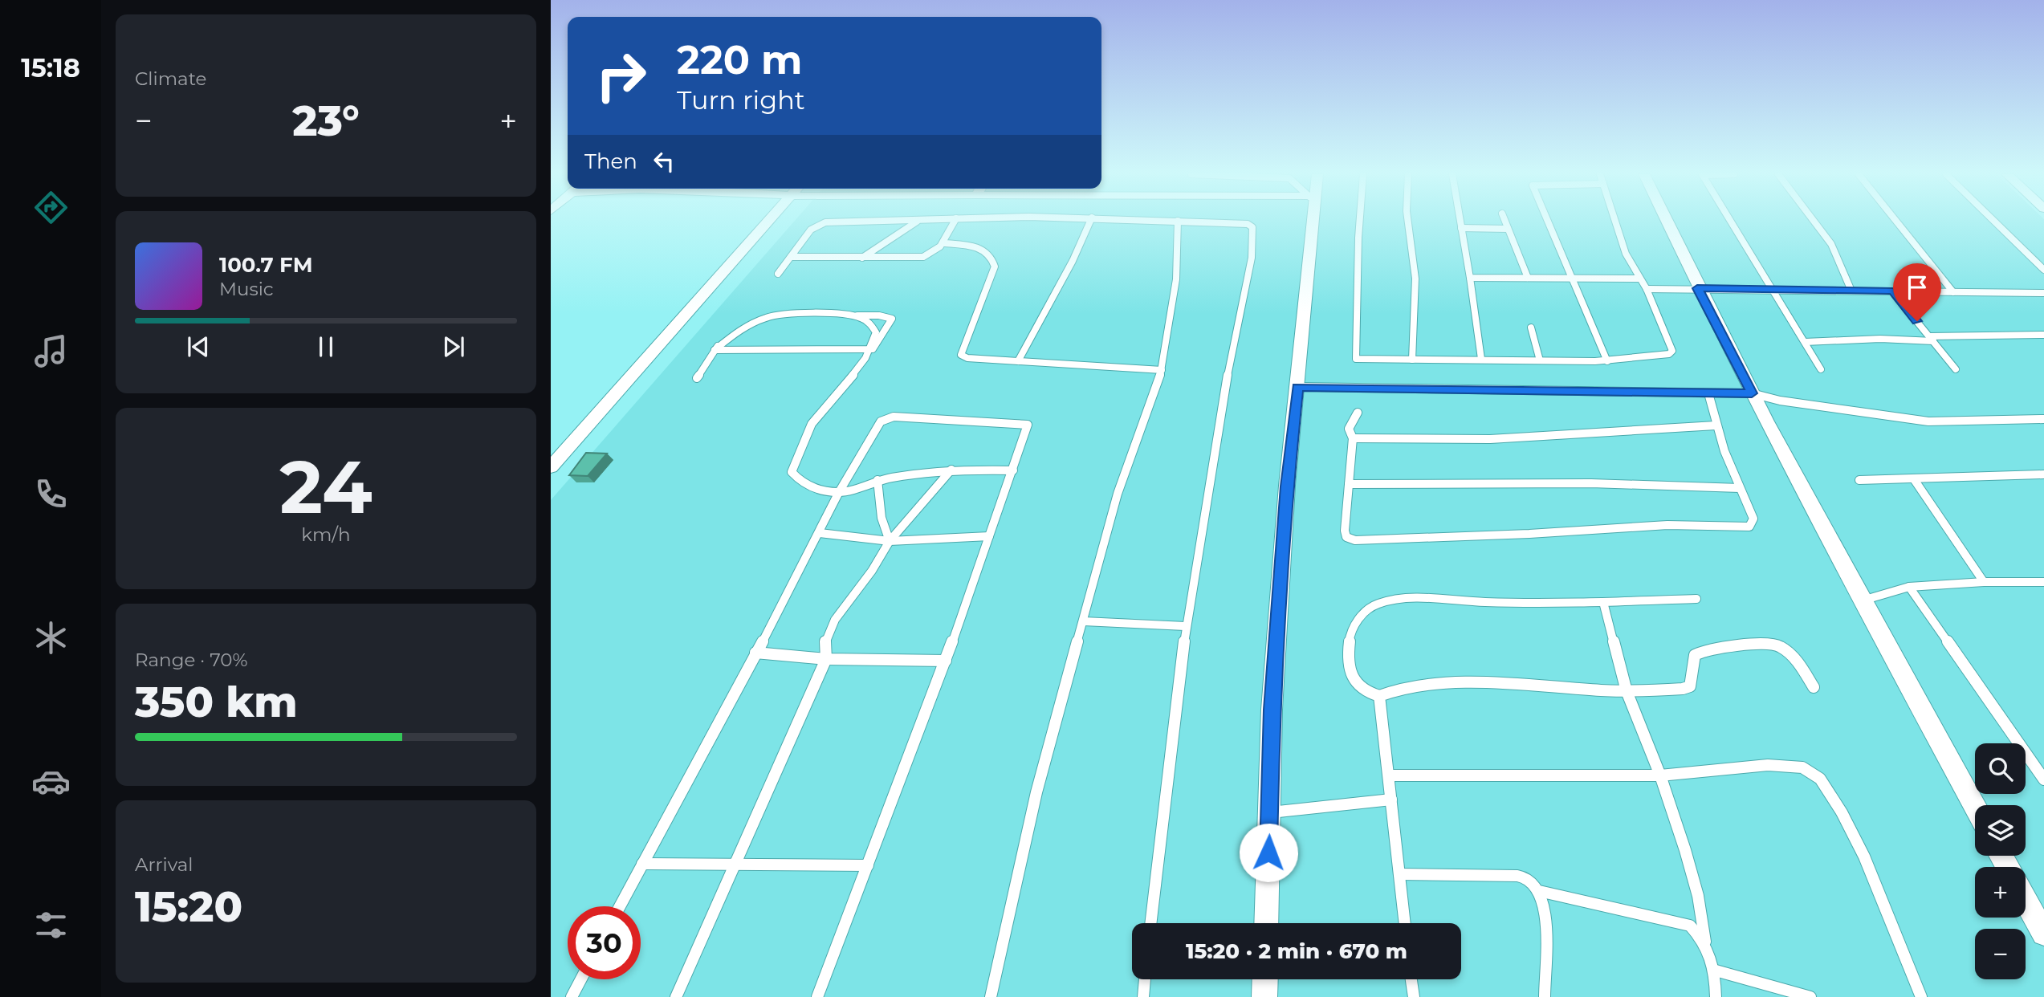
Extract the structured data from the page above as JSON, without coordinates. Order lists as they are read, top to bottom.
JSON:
{
  "page": {
    "tabs": "15:18",
    "tile": [
      "Climate",
      ["24", "km/h"],
      ["Range · 70%", "350 km"],
      ["Arrival", "15:20"]
    ],
    "turn": ["220 m", "Turn right"],
    "heat": ["−", "23°", "+"],
    "then": "Then",
    "song": ["100.7 FM", "Music"],
    "map_buttons": ["+", "−"],
    "limit": "30",
    "trip": "15:20 · 2 min · 670 m"
  }
}
